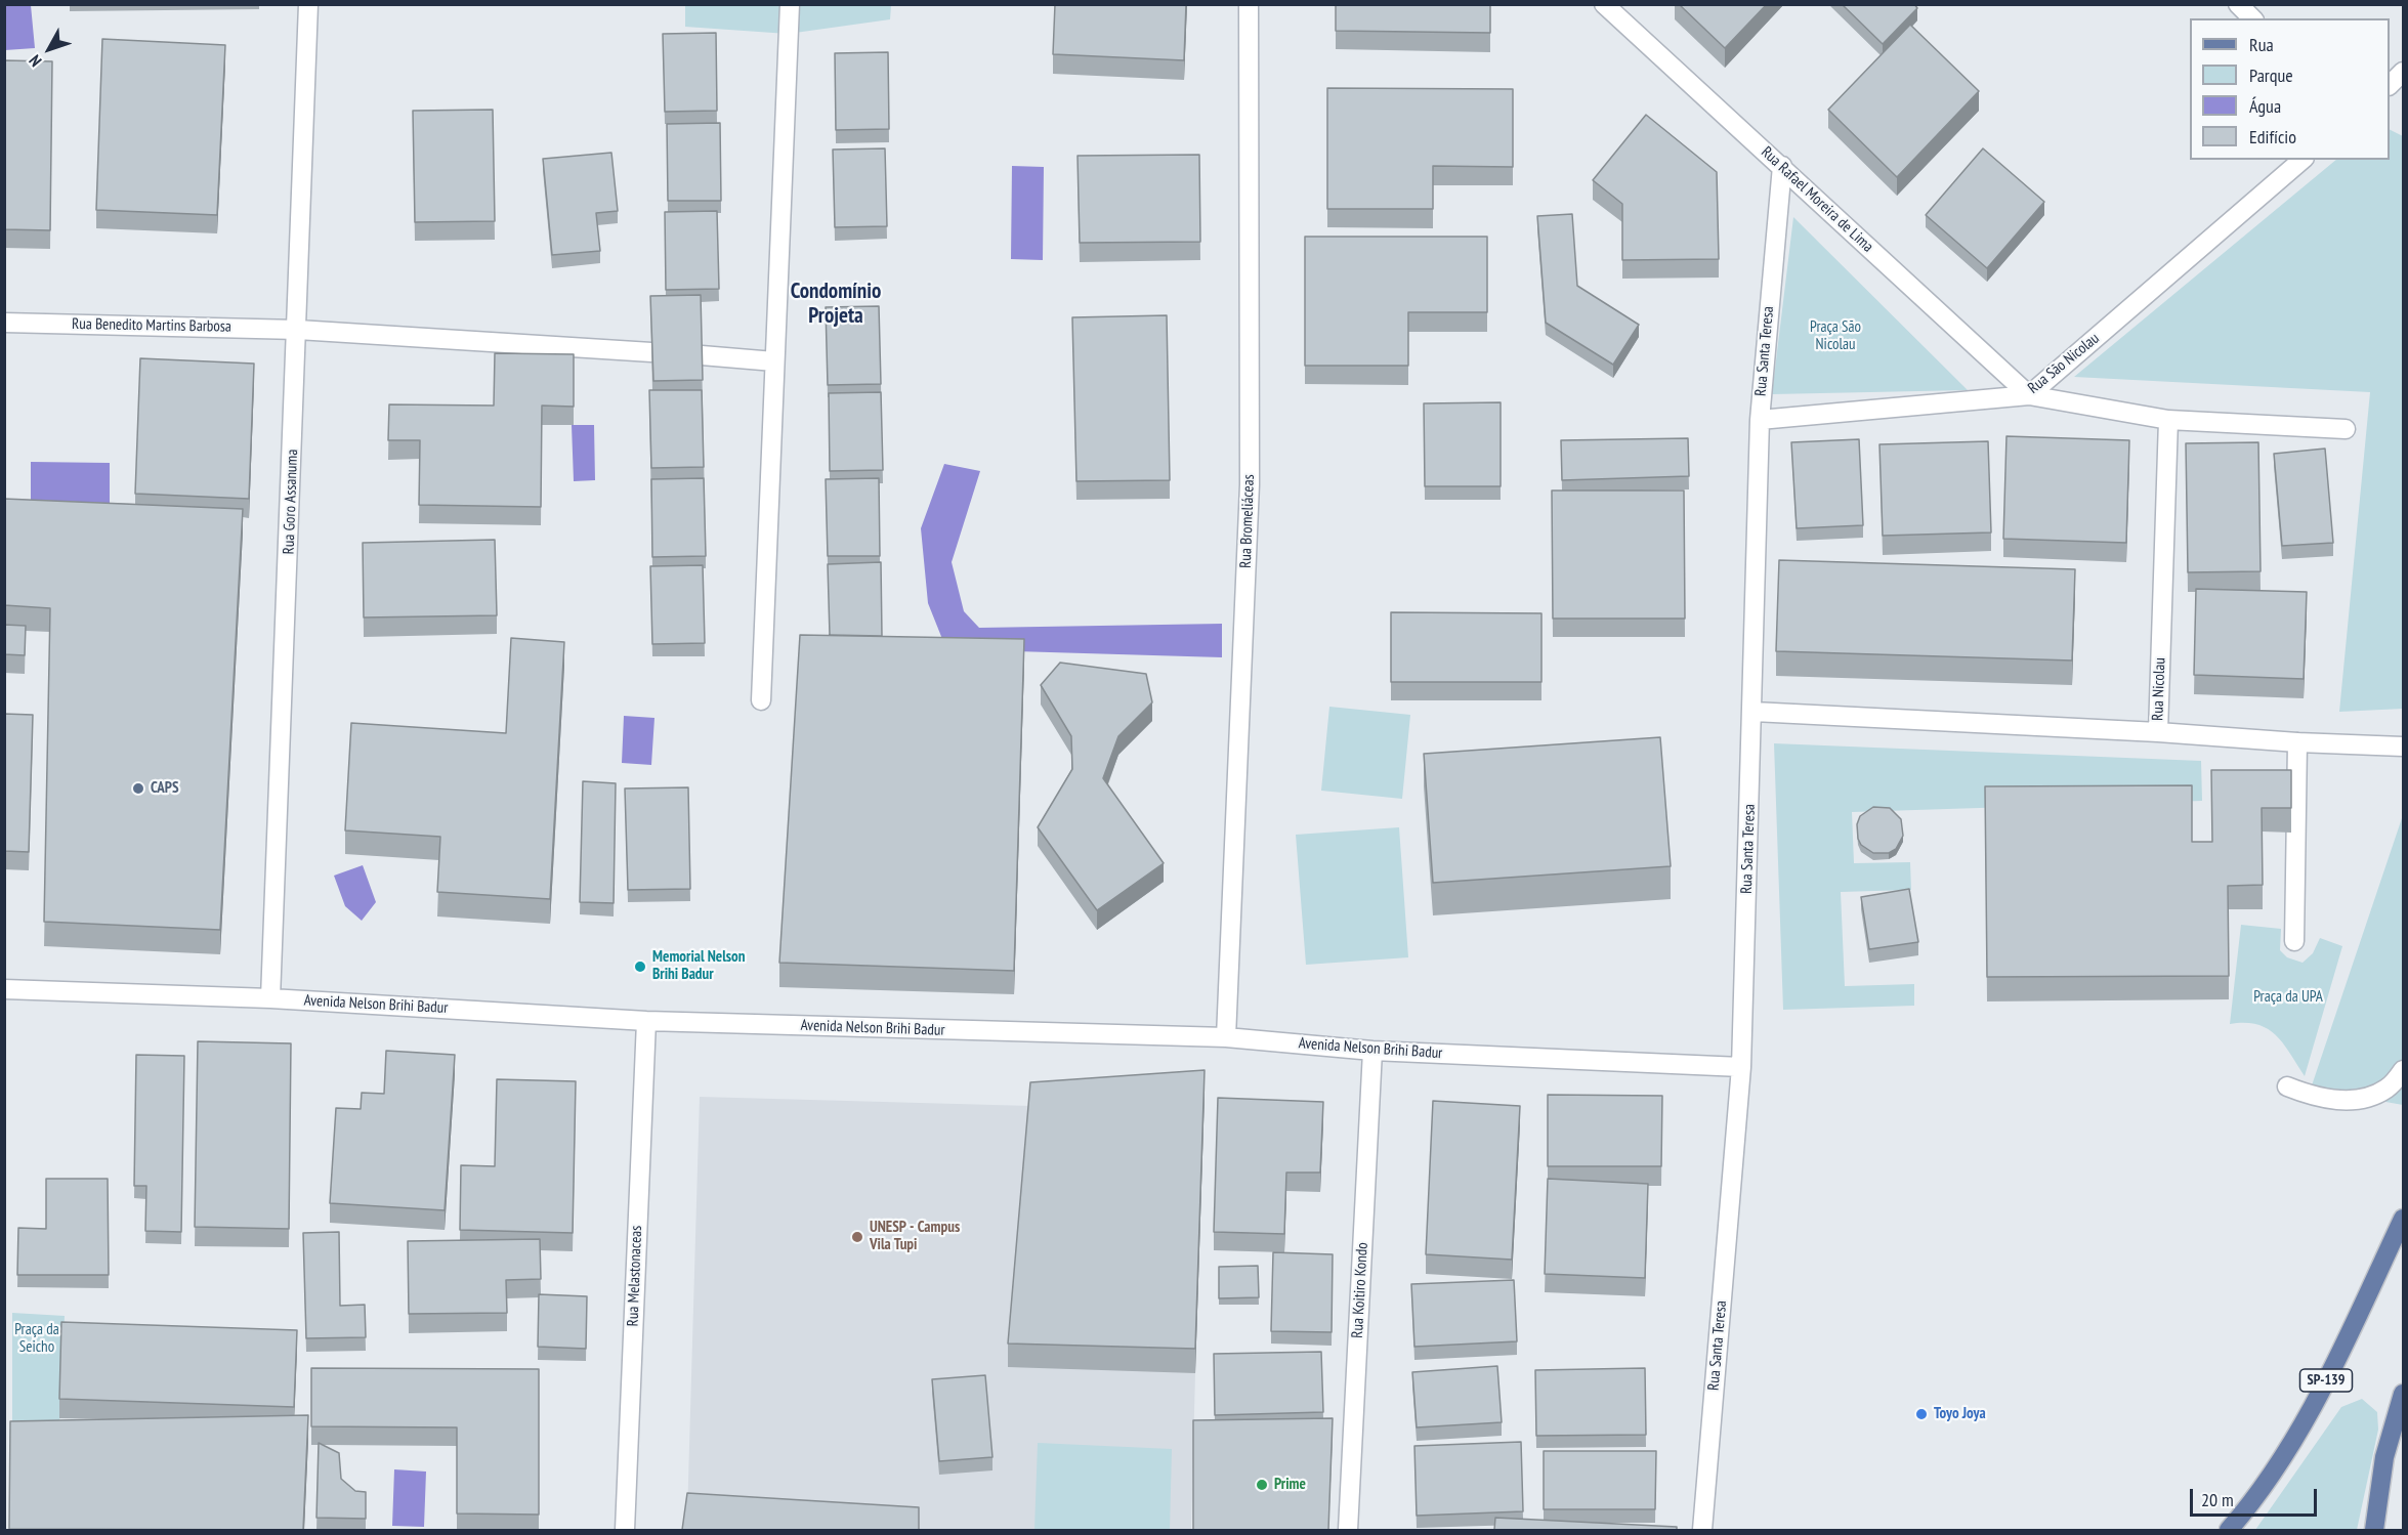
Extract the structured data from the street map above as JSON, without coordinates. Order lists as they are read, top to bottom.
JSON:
{
  "streets": {
    "main road": ["SP-139"],
    "street": [
      "Rua Rafael Moreira de Lima",
      "Rua Benedito Martins Barbosa",
      "Rua Santa Teresa",
      "Rua São Nicolau",
      "Rua Goro Assanuma",
      "Rua Bromeliáceas",
      "Rua Nicolau",
      "Avenida Nelson Brihi Badur",
      "Rua Melastonaceas",
      "Rua Koitiro Kondo"
    ]
  },
  "crossings": [
    ["Rua Rafael Moreira de Lima", "Rua Santa Teresa"],
    ["Rua Rafael Moreira de Lima", "Rua São Nicolau"],
    ["Rua Benedito Martins Barbosa", "Rua Goro Assanuma"],
    ["Rua Santa Teresa", "Rua São Nicolau"],
    ["Rua Santa Teresa", "Rua Nicolau"],
    ["Rua Santa Teresa", "Avenida Nelson Brihi Badur"],
    ["Rua Goro Assanuma", "Avenida Nelson Brihi Badur"],
    ["Rua Bromeliáceas", "Avenida Nelson Brihi Badur"],
    ["Avenida Nelson Brihi Badur", "Rua Melastonaceas"],
    ["Avenida Nelson Brihi Badur", "Rua Koitiro Kondo"]
  ],
  "districts": ["Condomínio Projeta"],
  "parks": ["Praça São Nicolau", "Praça da UPA", "Praça da Seicho"],
  "places": [
    "CAPS",
    "Memorial Nelson Brihi Badur",
    "UNESP - Campus Vila Tupi",
    "Toyo Joya",
    "Prime"
  ],
  "legend": [
    "Rua",
    "Parque",
    "Água",
    "Edifício"
  ],
  "scale_bar": "20 m",
  "north": "bottom left"
}
